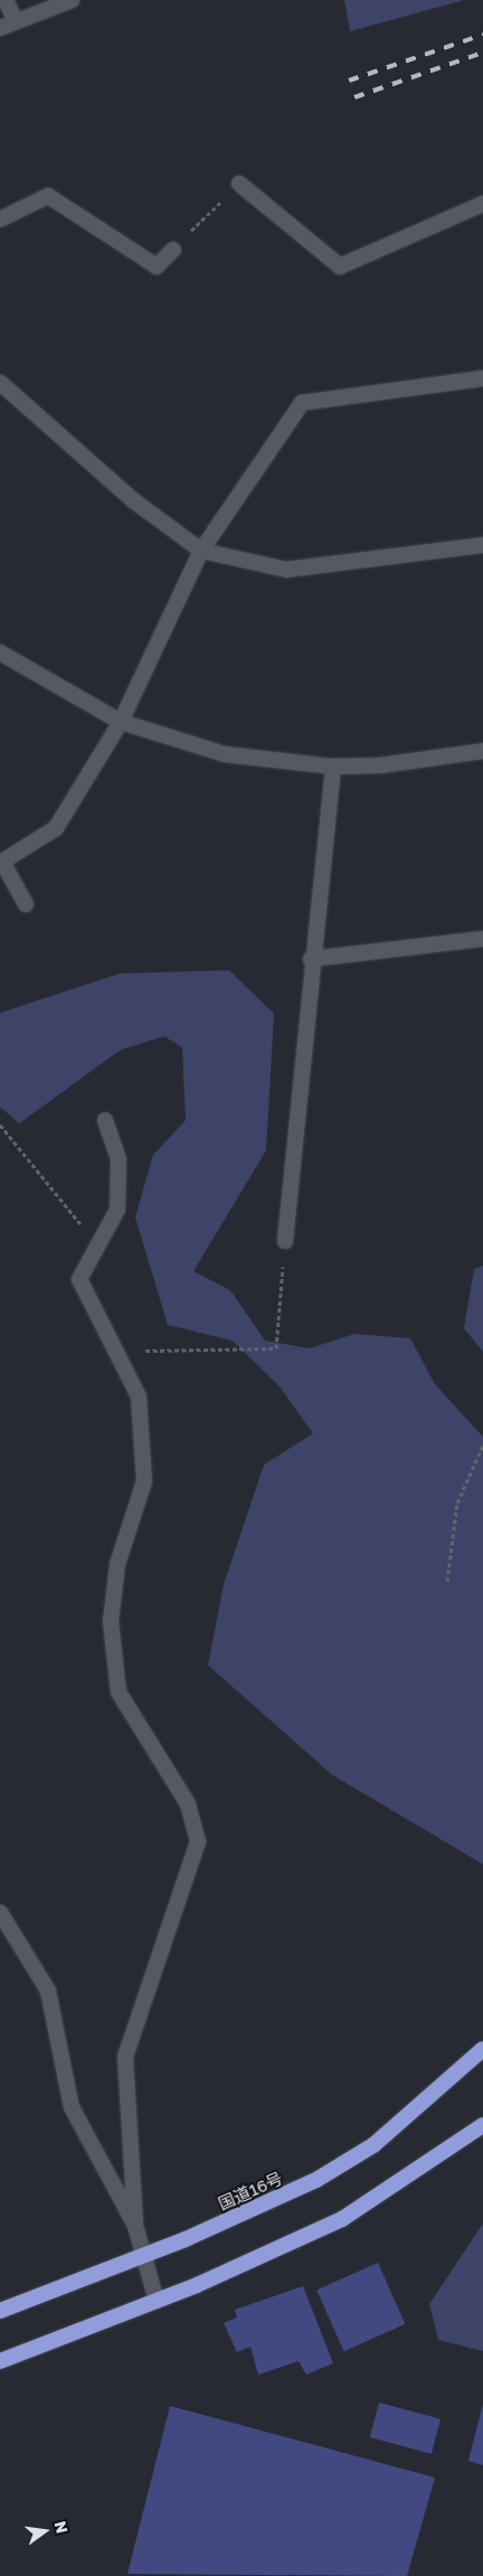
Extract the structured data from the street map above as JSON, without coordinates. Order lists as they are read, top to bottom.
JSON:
{
  "streets": {
    "highway": ["国道16号"]
  },
  "north": "right"
}
